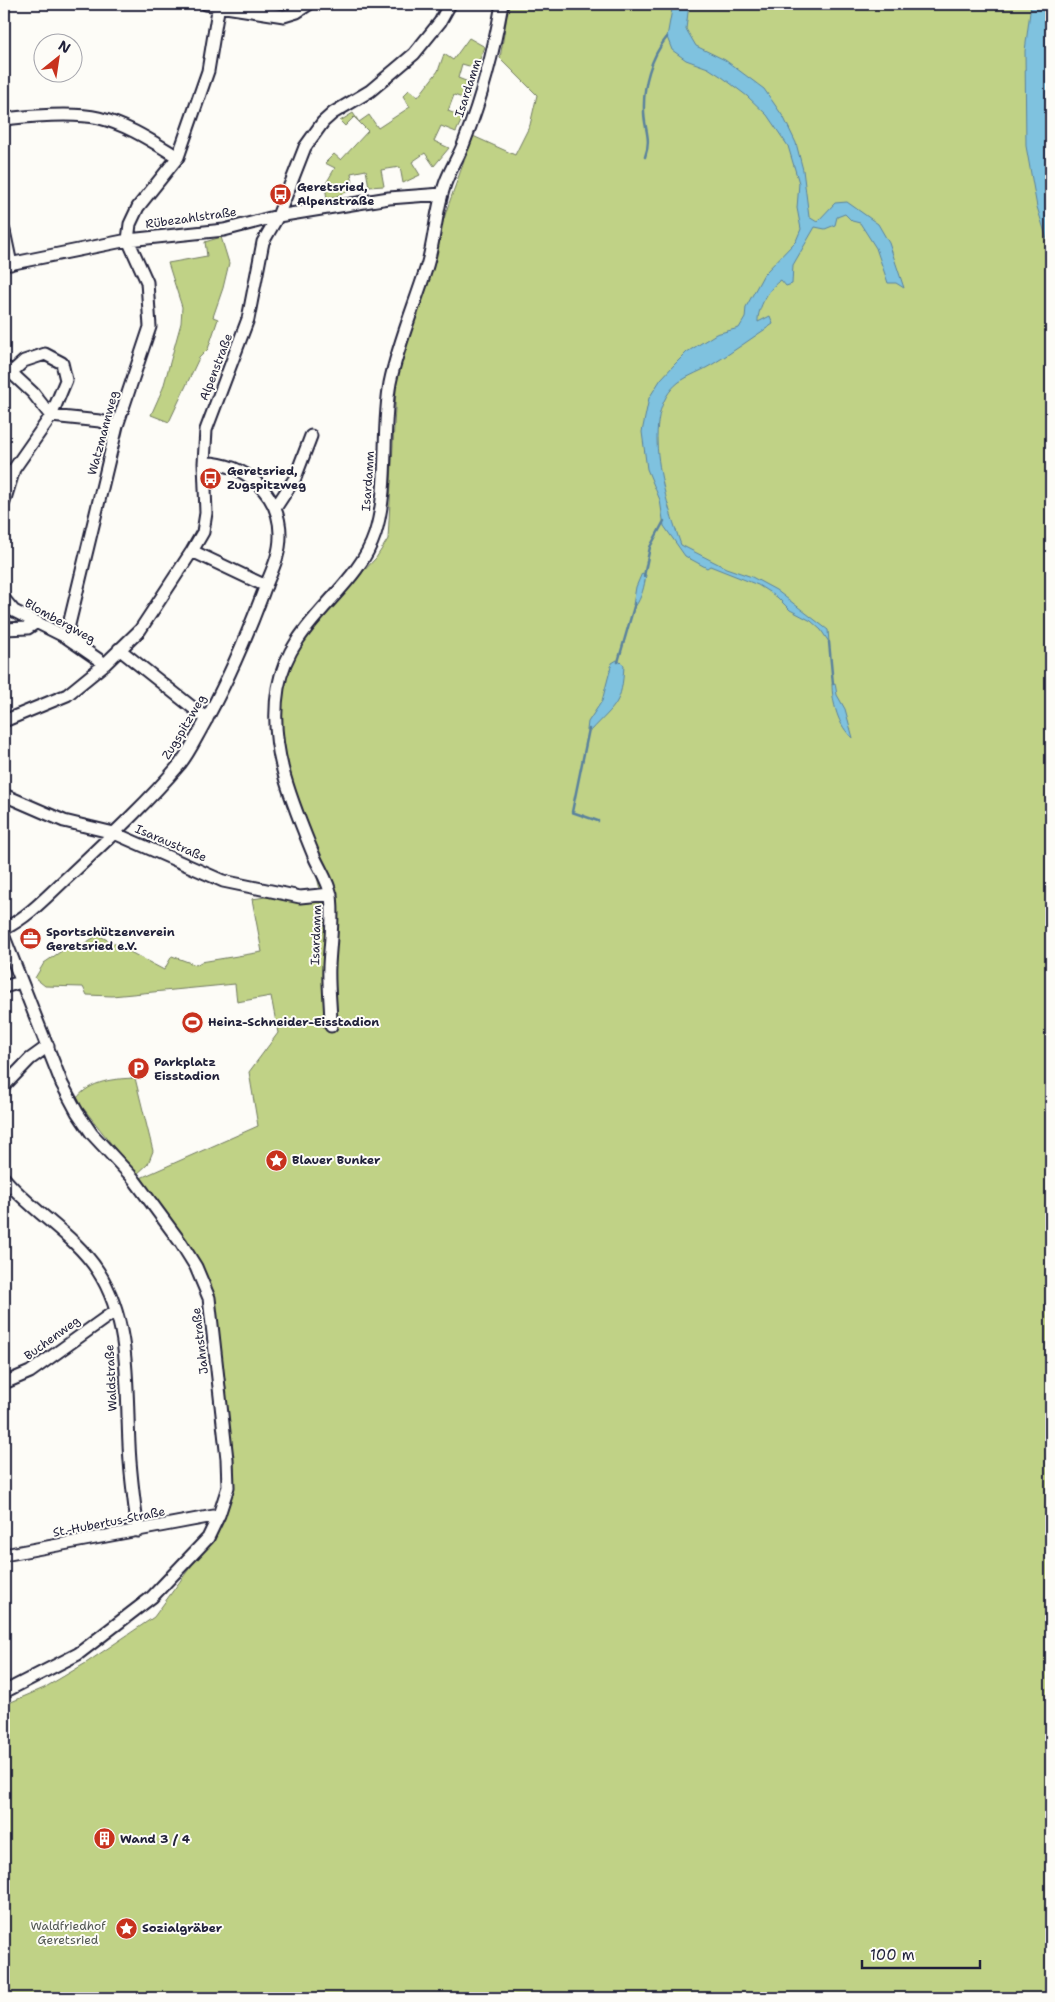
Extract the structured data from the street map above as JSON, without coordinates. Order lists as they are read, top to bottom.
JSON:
{
  "streets": {
    "street": [
      "Isardamm",
      "Rübezahlstraße",
      "Alpenstraße",
      "Watzmannweg",
      "Blombergweg",
      "Zugspitzweg",
      "Isaraustraße",
      "Buchenweg",
      "Jahnstraße",
      "Waldstraße",
      "St.-Hubertus-Straße"
    ]
  },
  "crossings": [
    ["Isardamm", "Rübezahlstraße"],
    ["Isardamm", "Isaraustraße"],
    ["Rübezahlstraße", "Alpenstraße"],
    ["Rübezahlstraße", "Watzmannweg"],
    ["Alpenstraße", "Blombergweg"],
    ["Alpenstraße", "Zugspitzweg"],
    ["Watzmannweg", "Blombergweg"],
    ["Zugspitzweg", "Isaraustraße"],
    ["Buchenweg", "Waldstraße"],
    ["Jahnstraße", "St.-Hubertus-Straße"],
    ["Waldstraße", "St.-Hubertus-Straße"]
  ],
  "parks": ["Waldfriedhof Geretsried"],
  "places": {
    "bus stop": ["Geretsried, Alpenstraße", "Geretsried, Zugspitzweg"],
    "office": ["Sportschützenverein Geretsried e.V."],
    "sports": ["Heinz-Schneider-Eisstadion"],
    "parking": ["Parkplatz Eisstadion"],
    "place": ["Blauer Bunker", "Sozialgräber"],
    "building": ["Wand 3 / 4"]
  },
  "scale_bar": "100 m",
  "north": "top right"
}
